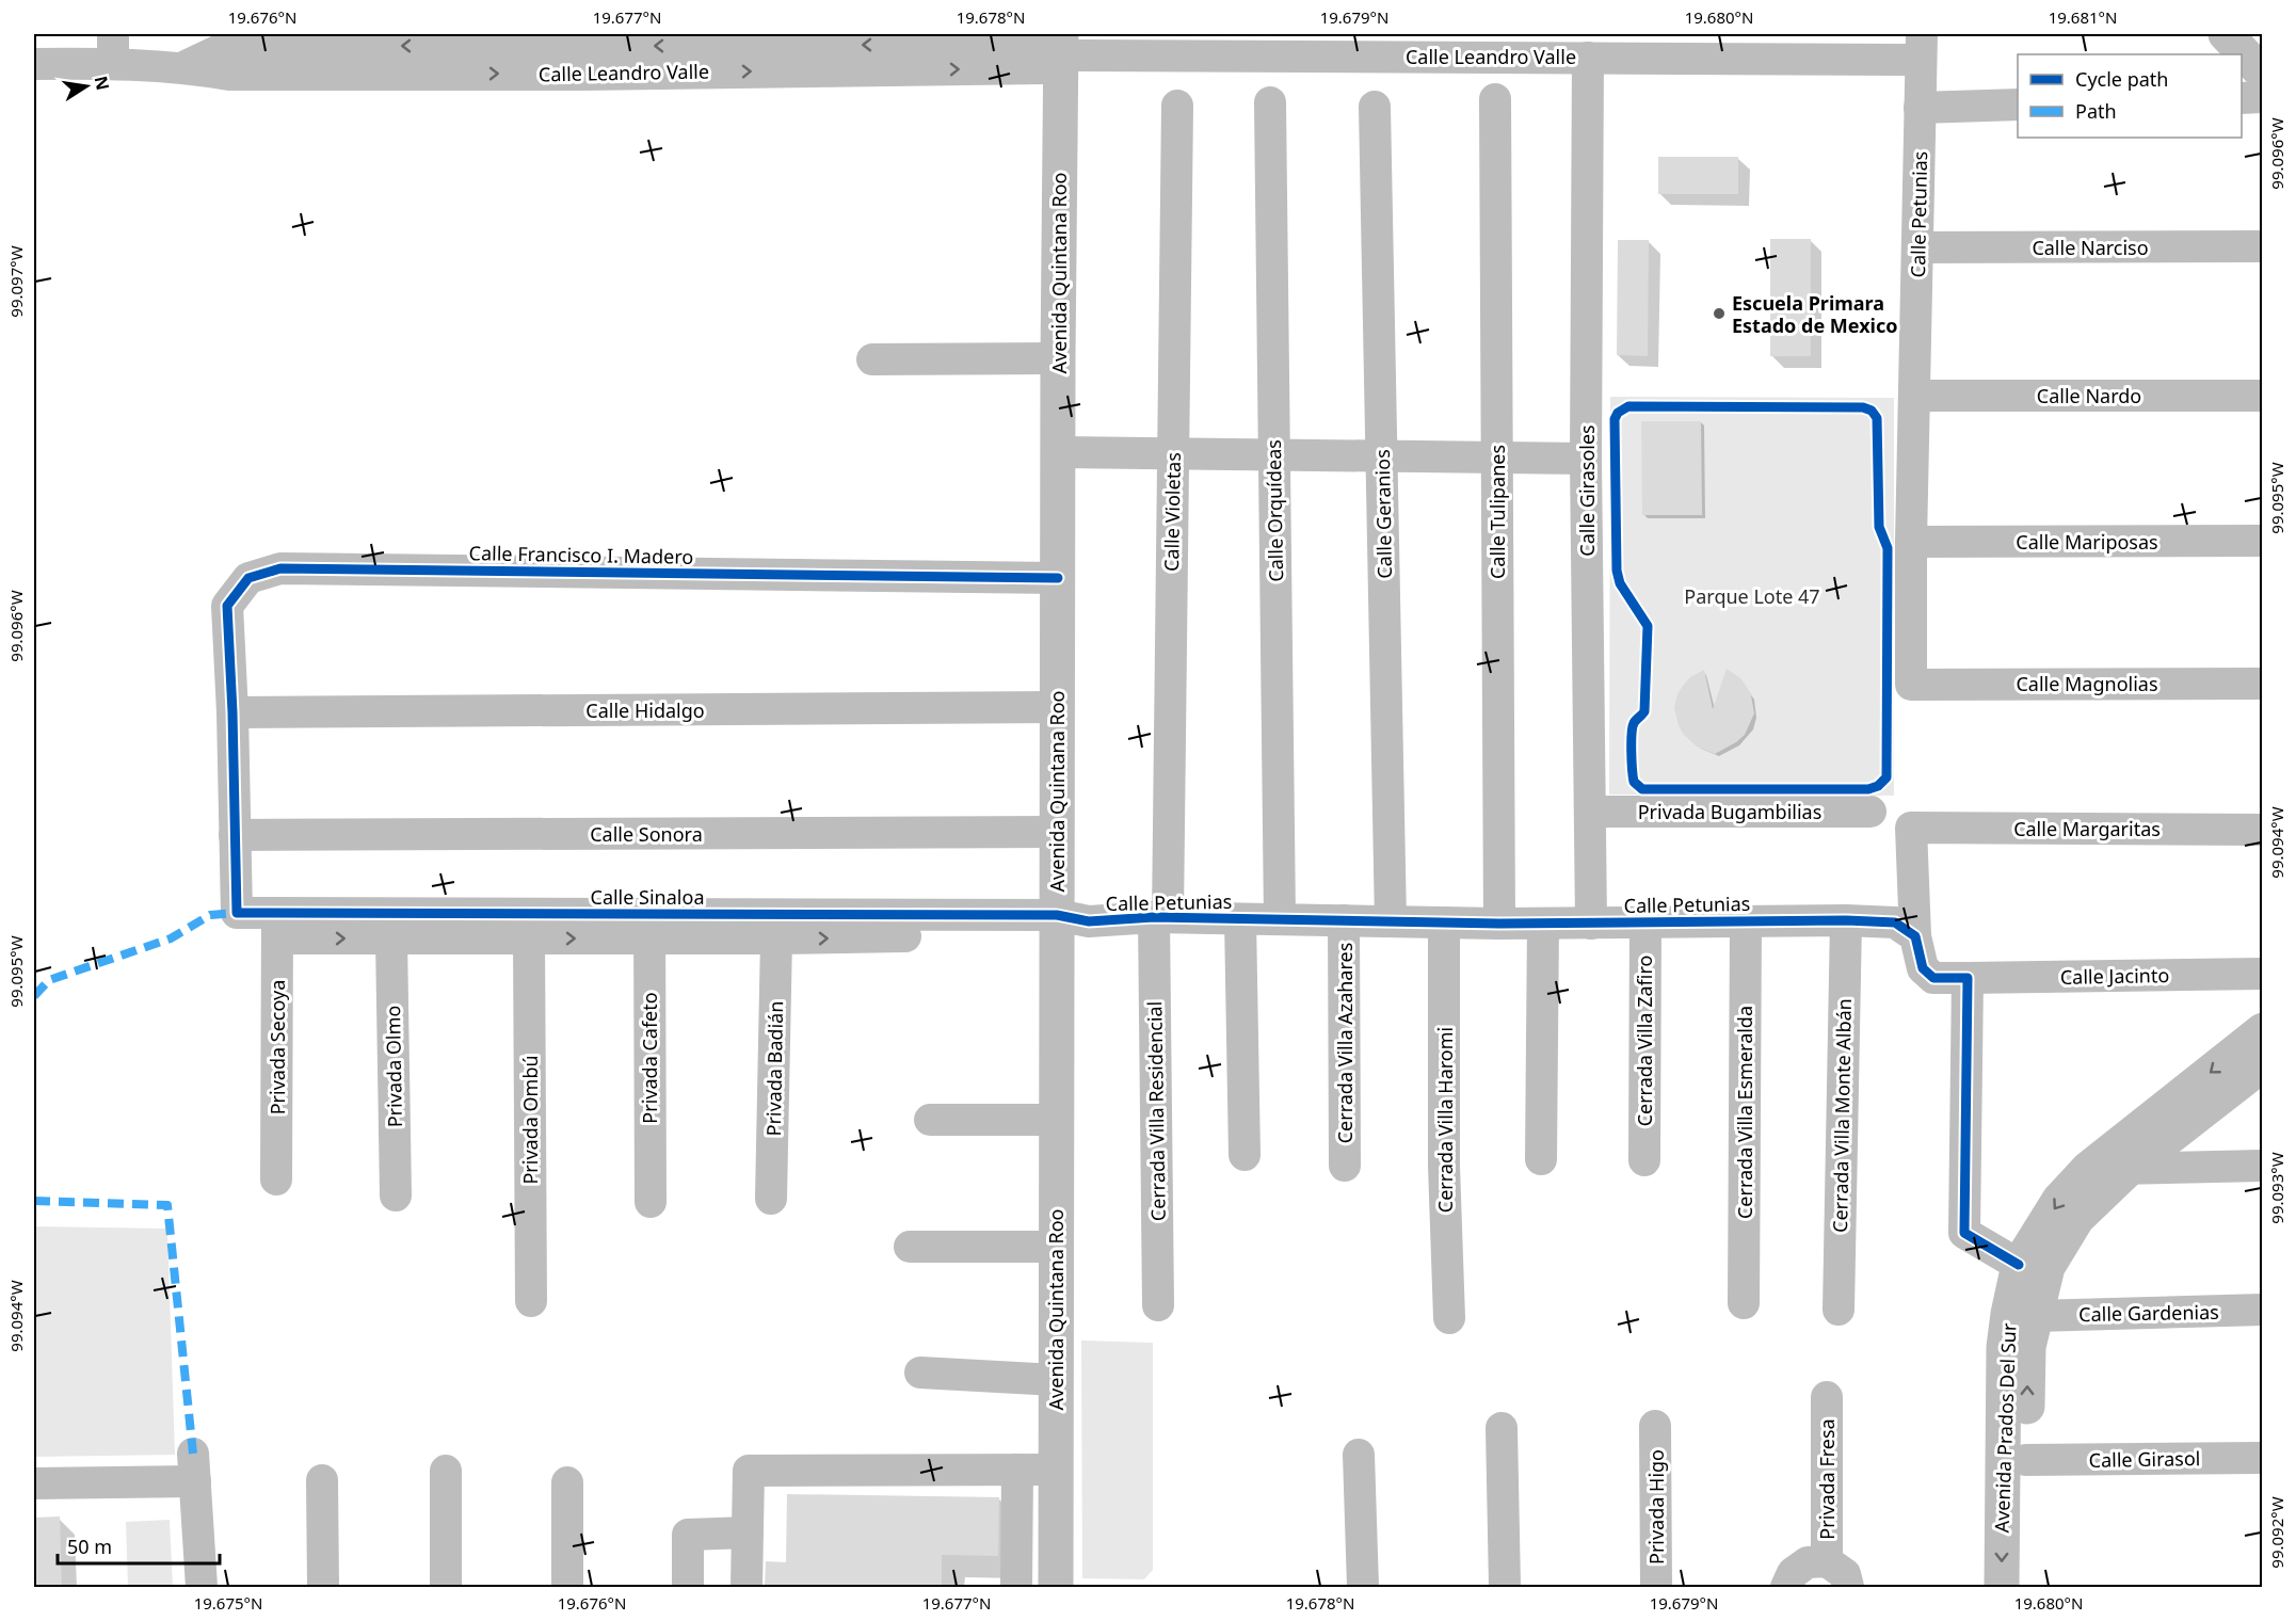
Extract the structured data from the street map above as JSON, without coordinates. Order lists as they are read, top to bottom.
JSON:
{
  "streets": {
    "main road": ["Avenida Quintana Roo", "Avenida Prados Del Sur"],
    "street": [
      "Calle Leandro Valle",
      "Calle Petunias",
      "Calle Narciso",
      "Calle Nardo",
      "Calle Girasoles",
      "Calle Orquídeas",
      "Calle Violetas",
      "Calle Tulipanes",
      "Calle Geranios",
      "Calle Mariposas",
      "Calle Francisco I. Madero",
      "Calle Magnolias",
      "Calle Hidalgo",
      "Privada Bugambilias",
      "Calle Margaritas",
      "Calle Sonora",
      "Calle Sinaloa",
      "Calle Jacinto",
      "Cerrada Villa Zafiro",
      "Cerrada Villa Azahares",
      "Privada Secoya",
      "Privada Cafeto",
      "Privada Olmo",
      "Privada Badián",
      "Cerrada Villa Residencial",
      "Cerrada Villa Esmeralda",
      "Cerrada Villa Monte Albán",
      "Privada Ombú",
      "Cerrada Villa Haromi",
      "Calle Gardenias",
      "Calle Girasol",
      "Privada Fresa",
      "Privada Higo"
    ]
  },
  "crossings": [
    ["Calle Leandro Valle", "Calle Petunias"],
    ["Calle Leandro Valle", "Avenida Quintana Roo"],
    ["Calle Leandro Valle", "Calle Girasoles"],
    ["Calle Petunias", "Calle Narciso"],
    ["Calle Petunias", "Avenida Quintana Roo"],
    ["Calle Petunias", "Calle Nardo"],
    ["Calle Petunias", "Calle Girasoles"],
    ["Calle Petunias", "Calle Orquídeas"],
    ["Calle Petunias", "Calle Violetas"],
    ["Calle Petunias", "Calle Tulipanes"],
    ["Calle Petunias", "Calle Geranios"],
    ["Calle Petunias", "Calle Mariposas"],
    ["Calle Petunias", "Calle Magnolias"],
    ["Calle Petunias", "Calle Margaritas"],
    ["Calle Petunias", "Calle Sinaloa"],
    ["Calle Petunias", "Cerrada Villa Zafiro"],
    ["Calle Petunias", "Cerrada Villa Azahares"],
    ["Calle Petunias", "Cerrada Villa Residencial"],
    ["Calle Petunias", "Cerrada Villa Esmeralda"],
    ["Calle Petunias", "Cerrada Villa Monte Albán"],
    ["Calle Petunias", "Cerrada Villa Haromi"],
    ["Avenida Quintana Roo", "Calle Francisco I. Madero"],
    ["Avenida Quintana Roo", "Calle Hidalgo"],
    ["Avenida Quintana Roo", "Calle Sonora"],
    ["Avenida Quintana Roo", "Calle Sinaloa"],
    ["Calle Girasoles", "Privada Bugambilias"],
    ["Calle Violetas", "Cerrada Villa Residencial"],
    ["Calle Mariposas", "Calle Magnolias"],
    ["Calle Francisco I. Madero", "Calle Hidalgo"],
    ["Calle Francisco I. Madero", "Calle Sonora"],
    ["Calle Francisco I. Madero", "Calle Sinaloa"],
    ["Calle Sinaloa", "Privada Secoya"],
    ["Calle Sinaloa", "Privada Cafeto"],
    ["Calle Sinaloa", "Privada Olmo"],
    ["Calle Sinaloa", "Privada Badián"],
    ["Calle Sinaloa", "Privada Ombú"],
    ["Calle Gardenias", "Avenida Prados Del Sur"],
    ["Avenida Prados Del Sur", "Calle Girasol"]
  ],
  "parks": ["Parque Lote 47"],
  "places": ["Escuela Primara Estado de Mexico"],
  "legend": ["Cycle path", "Path"],
  "scale_bar": "50 m",
  "north": "right",
  "coordinates": [
    "19.676°N",
    "19.677°N",
    "19.678°N",
    "19.679°N",
    "19.680°N",
    "19.681°N",
    "99.096°W",
    "99.097°W",
    "99.095°W",
    "99.094°W",
    "99.093°W",
    "99.092°W",
    "19.675°N"
  ]
}
